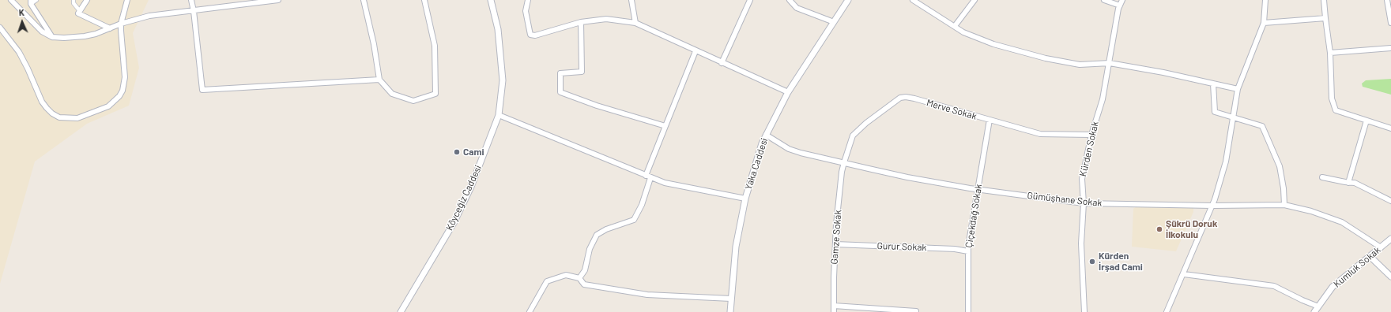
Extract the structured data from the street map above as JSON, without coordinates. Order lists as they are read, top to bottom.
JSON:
{
  "streets": {
    "street": [
      "Merve Sokak",
      "Kürden Sokak",
      "Yaka Caddesi",
      "Köyceğiz Caddesi",
      "Gümüşhane Sokak",
      "Çiçekdağ Sokak",
      "Gamze Sokak",
      "Gurur Sokak",
      "Kumluk Sokak"
    ]
  },
  "crossings": [
    ["Merve Sokak", "Kürden Sokak"],
    ["Merve Sokak", "Gümüşhane Sokak"],
    ["Merve Sokak", "Çiçekdağ Sokak"],
    ["Merve Sokak", "Gamze Sokak"],
    ["Kürden Sokak", "Gümüşhane Sokak"],
    ["Yaka Caddesi", "Gümüşhane Sokak"],
    ["Gümüşhane Sokak", "Çiçekdağ Sokak"],
    ["Gümüşhane Sokak", "Gamze Sokak"],
    ["Gümüşhane Sokak", "Kumluk Sokak"],
    ["Çiçekdağ Sokak", "Gurur Sokak"],
    ["Gamze Sokak", "Gurur Sokak"]
  ],
  "places": ["Cami", "Şükrü Doruk İlkokulu", "Kürden İrşad Cami"],
  "north": "top"
}
